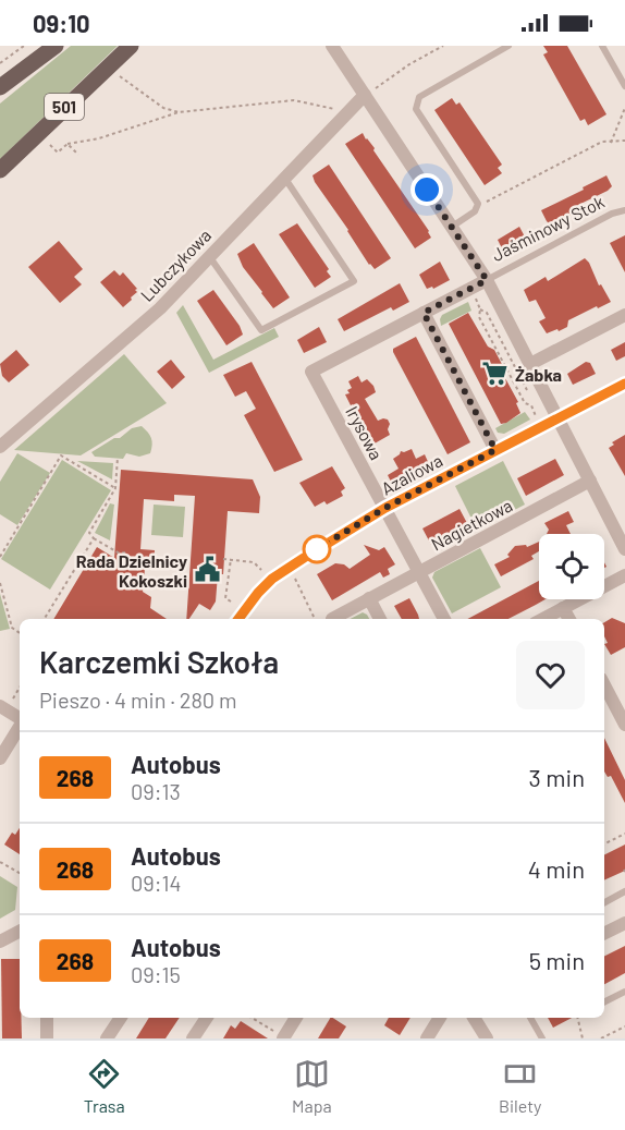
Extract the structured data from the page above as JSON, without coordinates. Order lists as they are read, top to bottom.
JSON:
{
  "streets": {
    "main road": ["501"],
    "street": [
      "Jaśminowy Stok",
      "Lubczykowa",
      "Irysowa",
      "Azaliowa",
      "Nagietkowa"
    ]
  },
  "crossings": [
    ["Jaśminowy Stok", "Lubczykowa"],
    ["Jaśminowy Stok", "Irysowa"],
    ["Jaśminowy Stok", "Azaliowa"],
    ["Jaśminowy Stok", "Nagietkowa"],
    ["Irysowa", "Azaliowa"],
    ["Irysowa", "Nagietkowa"]
  ],
  "places": {
    "supermarket": ["Żabka"],
    "public building": ["Rada Dzielnicy Kokoszki"]
  },
  "lines": ["bus line 268"],
  "page": {
    "status": "09:10",
    "heading": ["Karczemki Szkoła", "Pieszo · 4 min · 280 m"],
    "list": [
      {
        "mark": "268",
        "name": "Autobus",
        "note": "09:13",
        "value": "3 min"
      },
      {
        "mark": "268",
        "name": "Autobus",
        "note": "09:14",
        "value": "4 min"
      },
      {
        "mark": "268",
        "name": "Autobus",
        "note": "09:15",
        "value": "5 min"
      }
    ],
    "tabs": ["Trasa", "Mapa", "Bilety"]
  }
}
